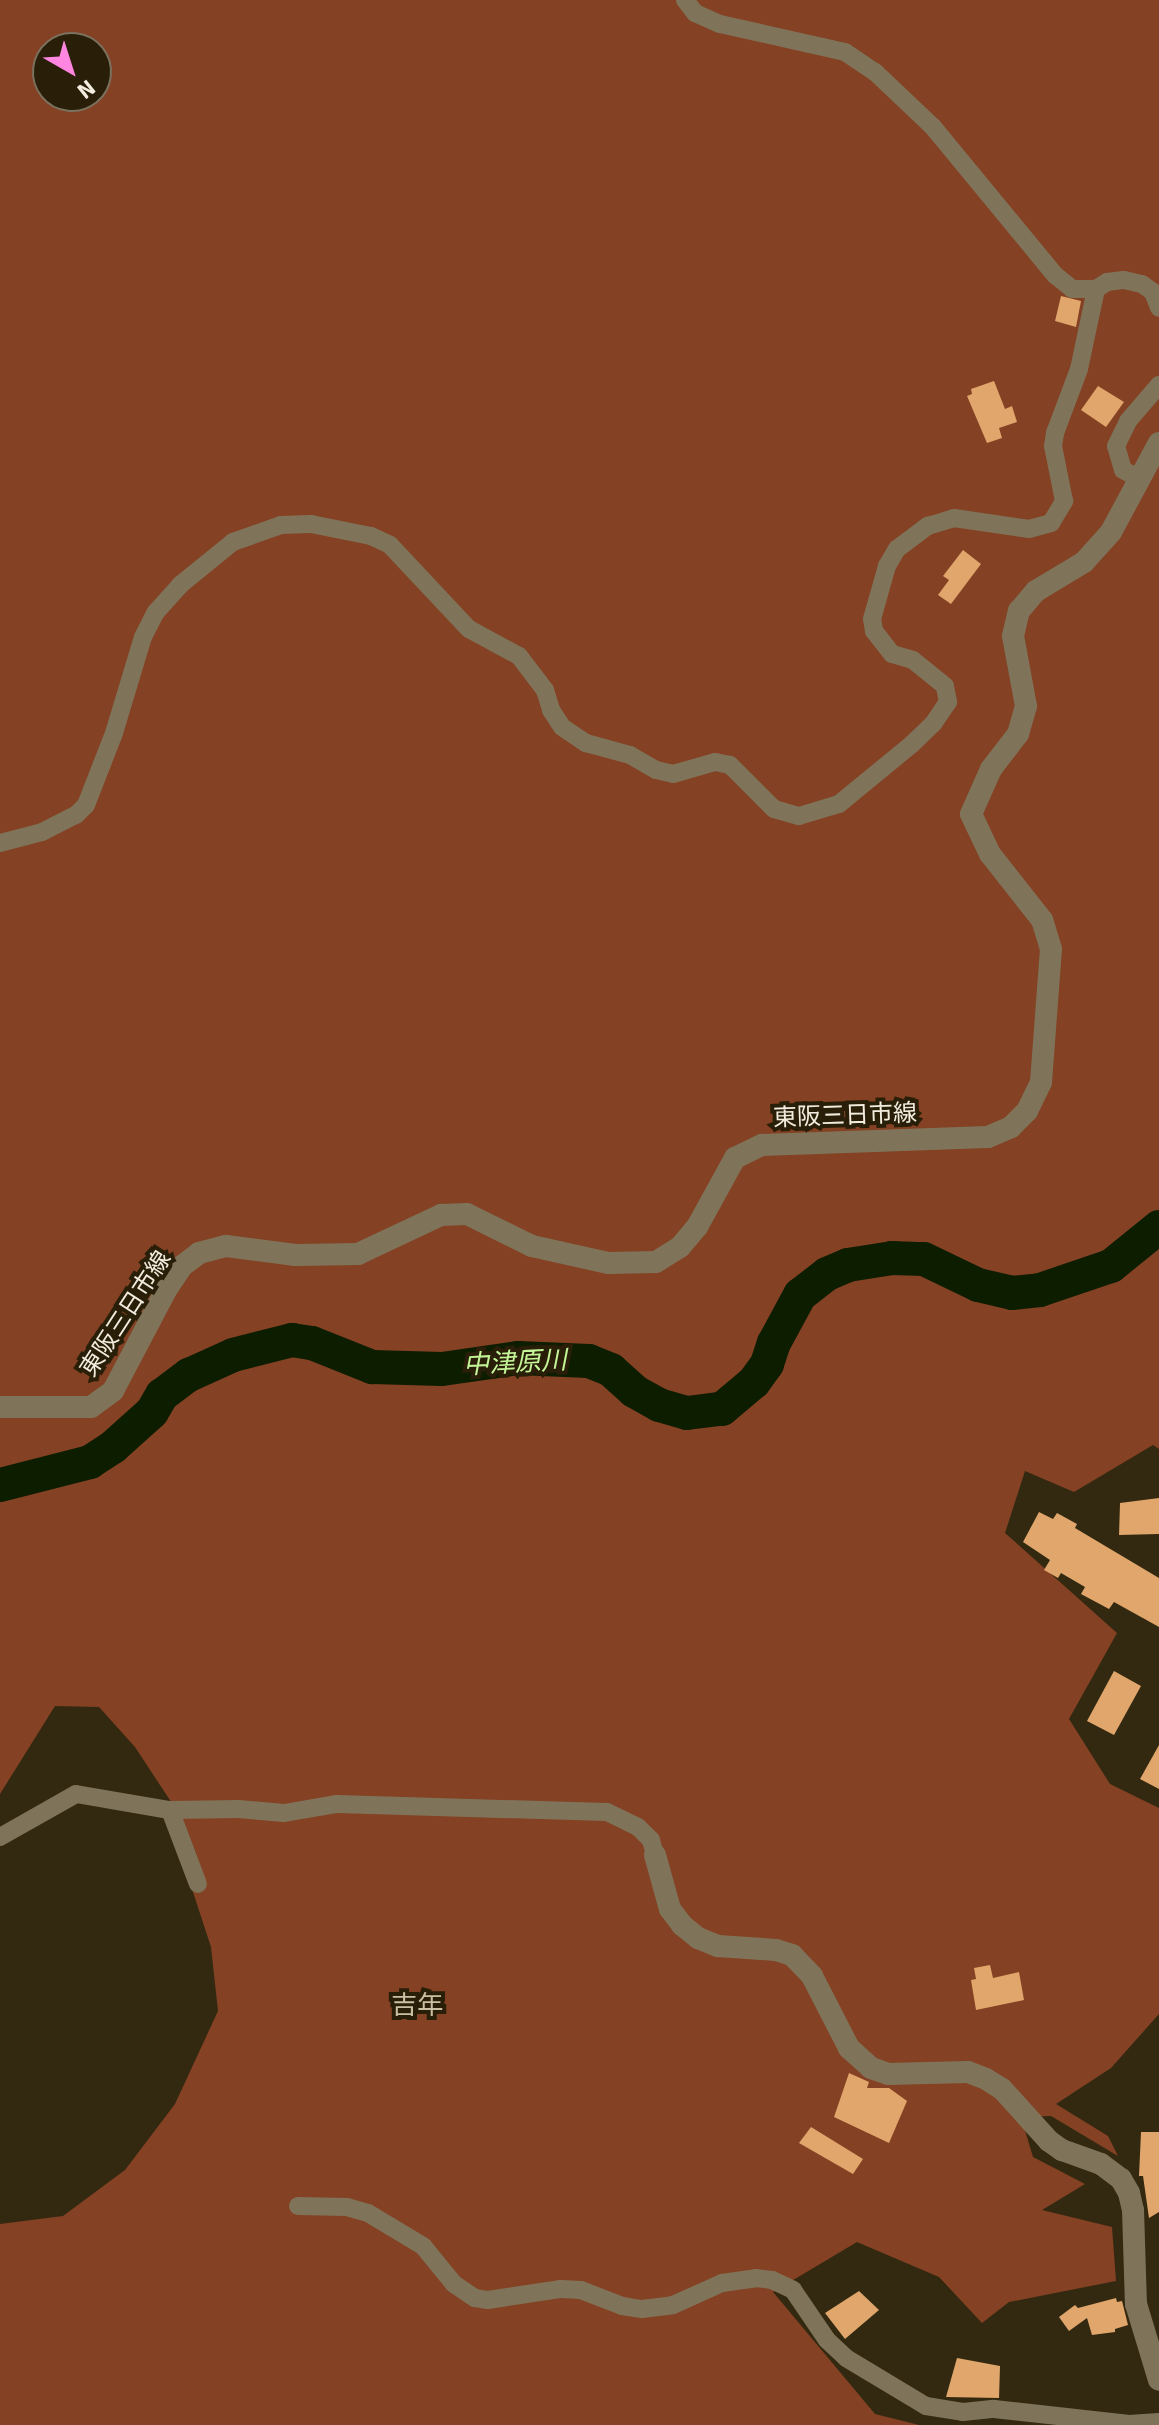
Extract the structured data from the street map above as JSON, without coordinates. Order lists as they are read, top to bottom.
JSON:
{
  "streets": {
    "main road": ["東阪三日市線"]
  },
  "districts": ["吉年"],
  "water": ["中津原川"],
  "north": "bottom right"
}
